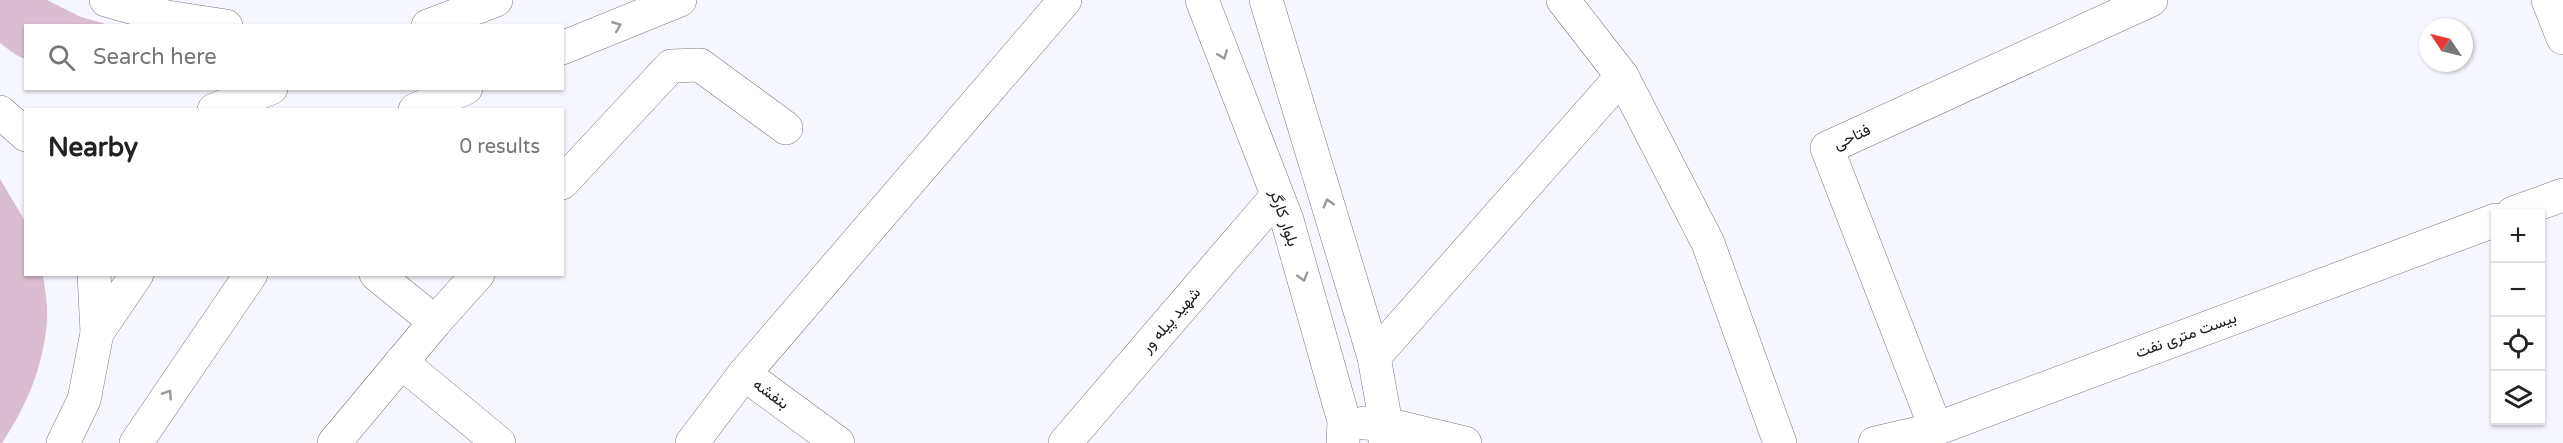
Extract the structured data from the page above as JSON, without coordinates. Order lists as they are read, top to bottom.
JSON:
{
  "streets": {
    "street": [
      "فتاحی",
      "بلوار کارگر",
      "شهید پیله ور",
      "بیست متری نفت",
      "بنفشه"
    ]
  },
  "crossings": [
    ["فتاحی", "بیست متری نفت"],
    ["بلوار کارگر", "شهید پیله ور"]
  ],
  "north": "top left",
  "page": {
    "search": "Search here",
    "heading": ["Nearby", "0 results"],
    "map_buttons": ["+", "−"]
  }
}
